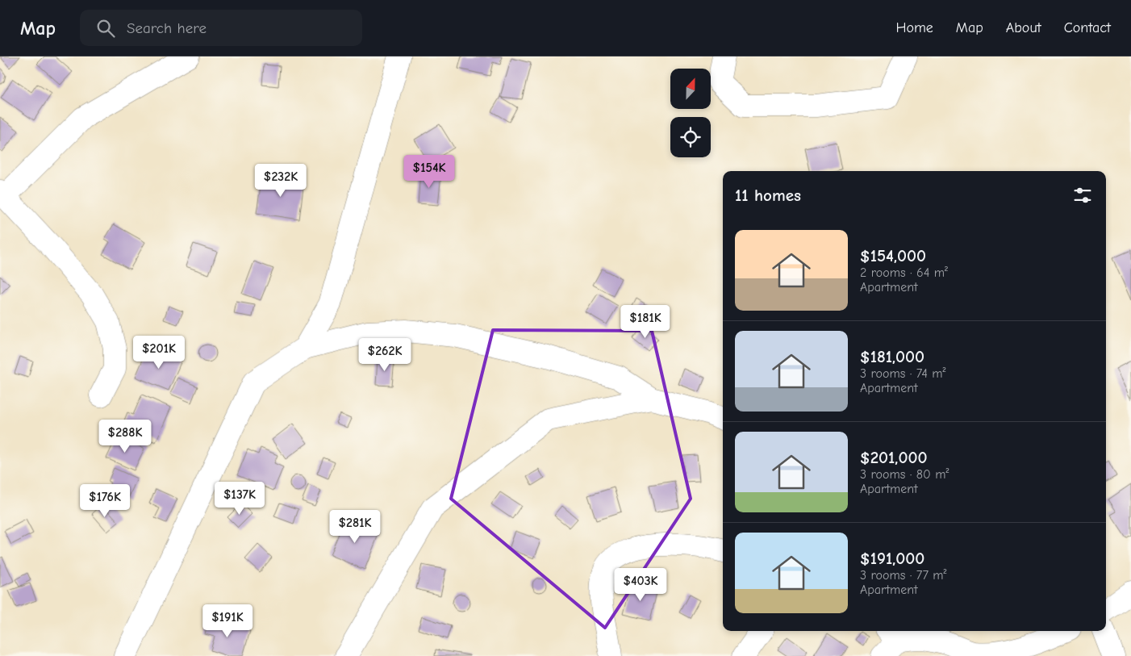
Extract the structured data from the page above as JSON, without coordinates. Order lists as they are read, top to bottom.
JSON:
{
  "north": "top",
  "page": {
    "header": "Map",
    "search": "Search here",
    "nav": [
      "Home",
      "Map",
      "About",
      "Contact"
    ],
    "price": [
      "$154K",
      "$232K",
      "$181K",
      "$201K",
      "$262K",
      "$288K",
      "$137K",
      "$176K",
      "$281K",
      "$403K",
      "$191K"
    ],
    "heading": "11 homes",
    "list": [
      {
        "name": "$154,000",
        "note": "2 rooms · 64 m² · Apartment"
      },
      {
        "name": "$181,000",
        "note": "3 rooms · 74 m² · Apartment"
      },
      {
        "name": "$201,000",
        "note": "3 rooms · 80 m² · Apartment"
      },
      {
        "name": "$191,000",
        "note": "3 rooms · 77 m² · Apartment"
      }
    ]
  }
}
